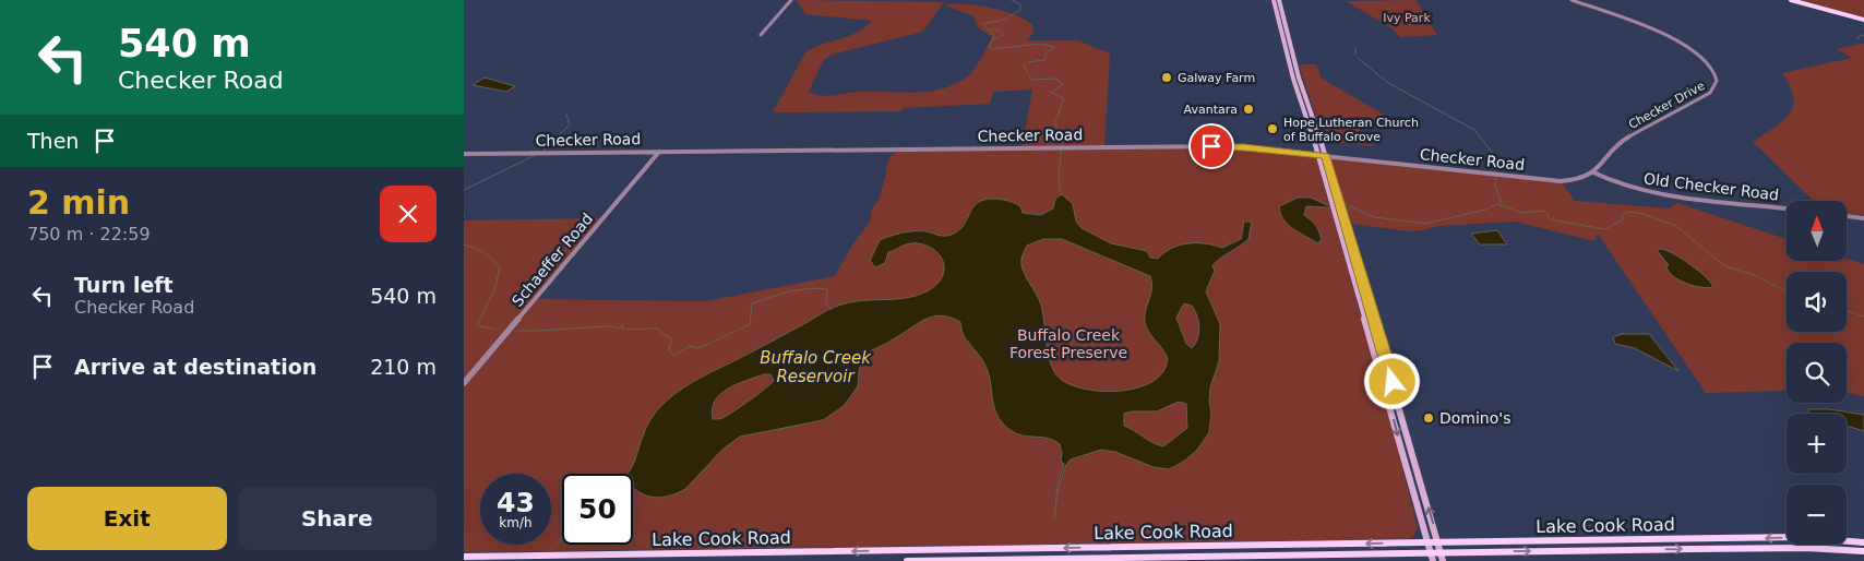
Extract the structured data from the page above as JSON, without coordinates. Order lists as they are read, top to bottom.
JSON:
{
  "streets": {
    "main road": ["Lake Cook Road"],
    "street": [
      "Checker Drive",
      "Checker Road",
      "Old Checker Road",
      "Schaeffer Road"
    ]
  },
  "crossings": [
    ["Checker Drive", "Checker Road"],
    ["Checker Drive", "Old Checker Road"],
    ["Checker Road", "Old Checker Road"],
    ["Checker Road", "Schaeffer Road"]
  ],
  "water": ["Buffalo Creek Reservoir"],
  "parks": ["Ivy Park", "Buffalo Creek Forest Preserve"],
  "places": [
    "Galway Farm",
    "Avantara",
    "Hope Lutheran Church of Buffalo Grove",
    "Domino's"
  ],
  "north": "top",
  "page": {
    "turn": ["540 m", "Checker Road"],
    "then": "Then",
    "heading": ["2 min", "750 m · 22:59"],
    "map_buttons": ["+", "−"],
    "list": [
      {
        "name": "Turn left",
        "note": "Checker Road",
        "value": "540 m"
      },
      {
        "name": "Arrive at destination",
        "value": "210 m"
      }
    ],
    "speed": "43 km/h",
    "limit": "50",
    "buttons": ["Exit", "Share"]
  }
}
